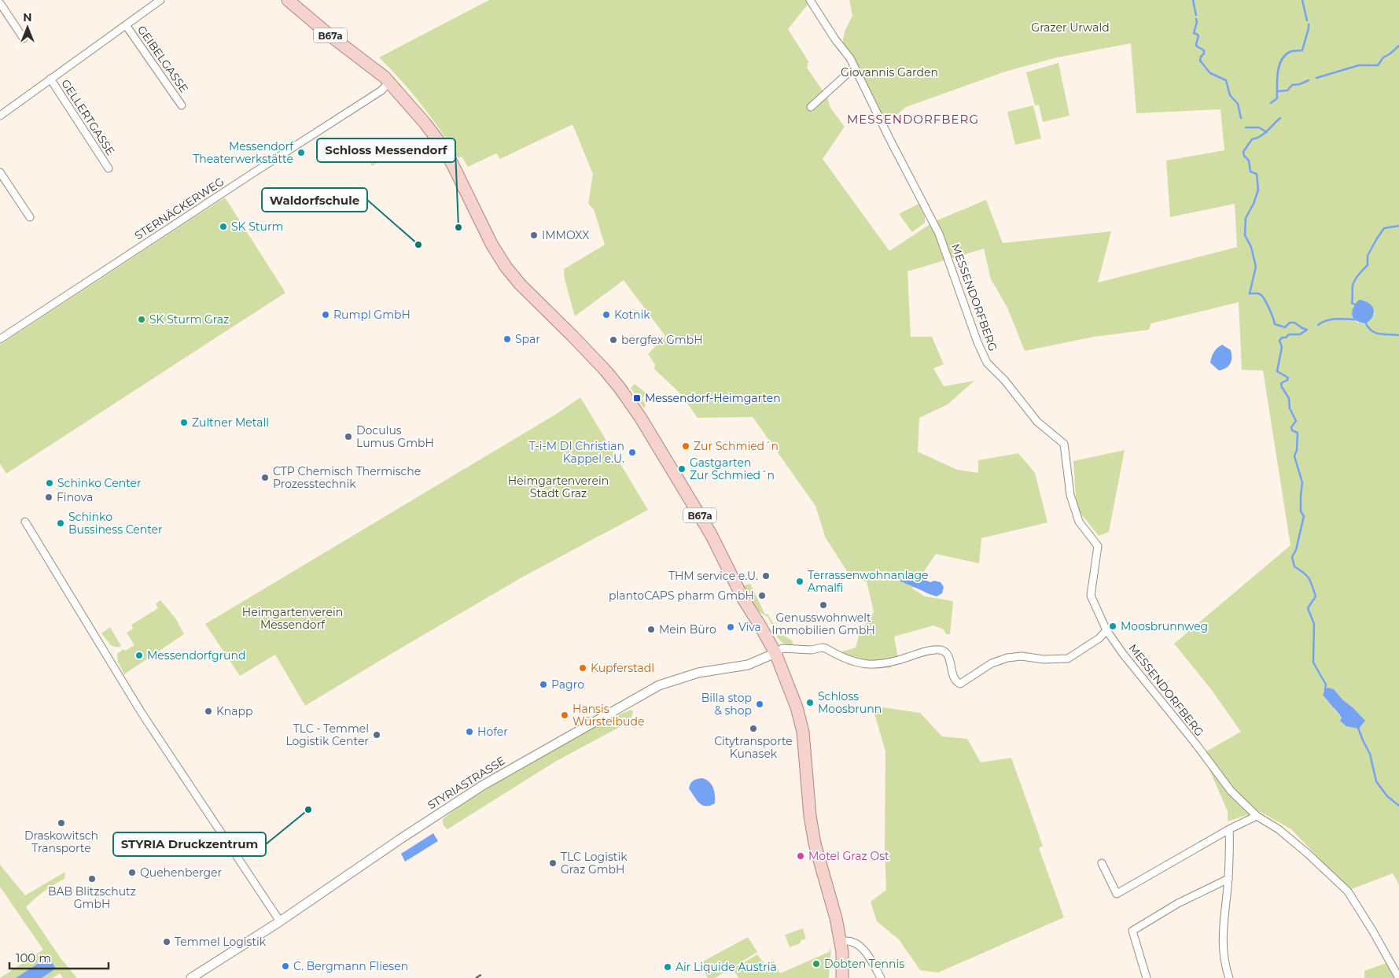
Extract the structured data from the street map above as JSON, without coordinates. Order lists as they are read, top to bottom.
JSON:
{
  "streets": {
    "main road": ["B67a"],
    "street": [
      "GEIBELGASSE",
      "GELLERTGASSE",
      "STERNÄCKERWEG",
      "MESSENDORFBERG",
      "STYRIASTRASSE"
    ]
  },
  "crossings": [
    ["B67a", "STERNÄCKERWEG"],
    ["B67a", "STYRIASTRASSE"]
  ],
  "districts": ["MESSENDORFBERG"],
  "parks": [
    "Grazer Urwald",
    "Giovannis Garden",
    "Heimgartenverein Stadt Graz",
    "Heimgartenverein Messendorf"
  ],
  "places": {
    "other": [
      "Messendorf Theaterwerkstätte",
      "SK Sturm",
      "Schloss Messendorf",
      "IMMOXX",
      "Waldorfschule",
      "Rumpl GmbH",
      "Kotnik",
      "SK Sturm Graz",
      "Spar",
      "bergfex GmbH",
      "Zultner Metall",
      "Doculus Lumus GmbH",
      "Zur Schmied´n",
      "T-i-M DI Christian Kappel e.U.",
      "Gastgarten Zur Schmied´n",
      "CTP Chemisch Thermische Prozesstechnik",
      "Schinko Center",
      "Finova",
      "Schinko Bussiness Center",
      "THM service e.U.",
      "Terrassenwohnanlage Amalfi",
      "plantoCAPS pharm GmbH",
      "Genusswohnwelt Immobilien GmbH",
      "Moosbrunnweg",
      "Viva",
      "Mein Büro",
      "Messendorfgrund",
      "Kupferstadl",
      "Pagro",
      "Schloss Moosbrunn",
      "Billa stop & shop",
      "Knapp",
      "Hansis Würstelbude",
      "Citytransporte Kunasek",
      "Hofer",
      "TLC - Temmel Logistik Center",
      "STYRIA Druckzentrum",
      "Draskowitsch Transporte",
      "Motel Graz Ost",
      "TLC Logistik Graz GmbH",
      "Quehenberger",
      "BAB Blitzschutz GmbH",
      "Temmel Logistik",
      "Dobten Tennis",
      "C. Bergmann Fliesen",
      "Air Liquide Austria"
    ],
    "transit": ["Messendorf-Heimgarten"]
  },
  "scale_bar": "100 m",
  "north": "top"
}
